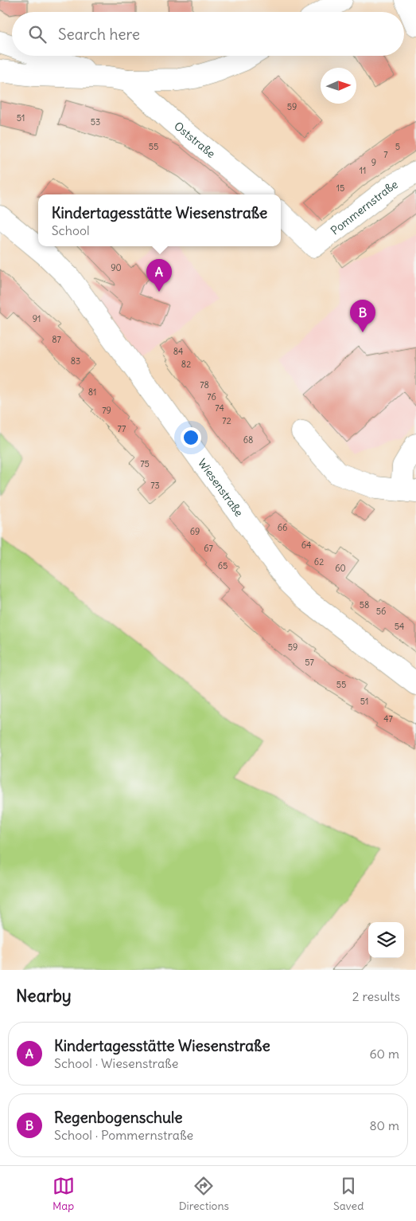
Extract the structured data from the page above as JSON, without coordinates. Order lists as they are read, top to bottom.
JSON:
{
  "streets": {
    "street": ["Oststraße", "Pommernstraße", "Wiesenstraße"]
  },
  "house_numbers": [
    "59",
    "51",
    "53",
    "55",
    "5",
    "7",
    "9",
    "11",
    "15",
    "90",
    "91",
    "87",
    "84",
    "83",
    "82",
    "78",
    "81",
    "76",
    "74",
    "79",
    "72",
    "77",
    "68",
    "75",
    "73",
    "66",
    "69",
    "64",
    "67",
    "62",
    "65",
    "60",
    "58",
    "56",
    "54",
    "59",
    "57",
    "55",
    "51",
    "47"
  ],
  "north": "right",
  "page": {
    "search": "Search here",
    "popup": ["Kindertagesstätte Wiesenstraße", "School"],
    "pins": ["A", "B"],
    "heading": ["Nearby", "2 results"],
    "list": [
      {
        "mark": "A",
        "name": "Kindertagesstätte Wiesenstraße",
        "note": "School · Wiesenstraße",
        "value": "60 m"
      },
      {
        "mark": "B",
        "name": "Regenbogenschule",
        "note": "School · Pommernstraße",
        "value": "80 m"
      }
    ],
    "nav": ["Map", "Directions", "Saved"]
  }
}
